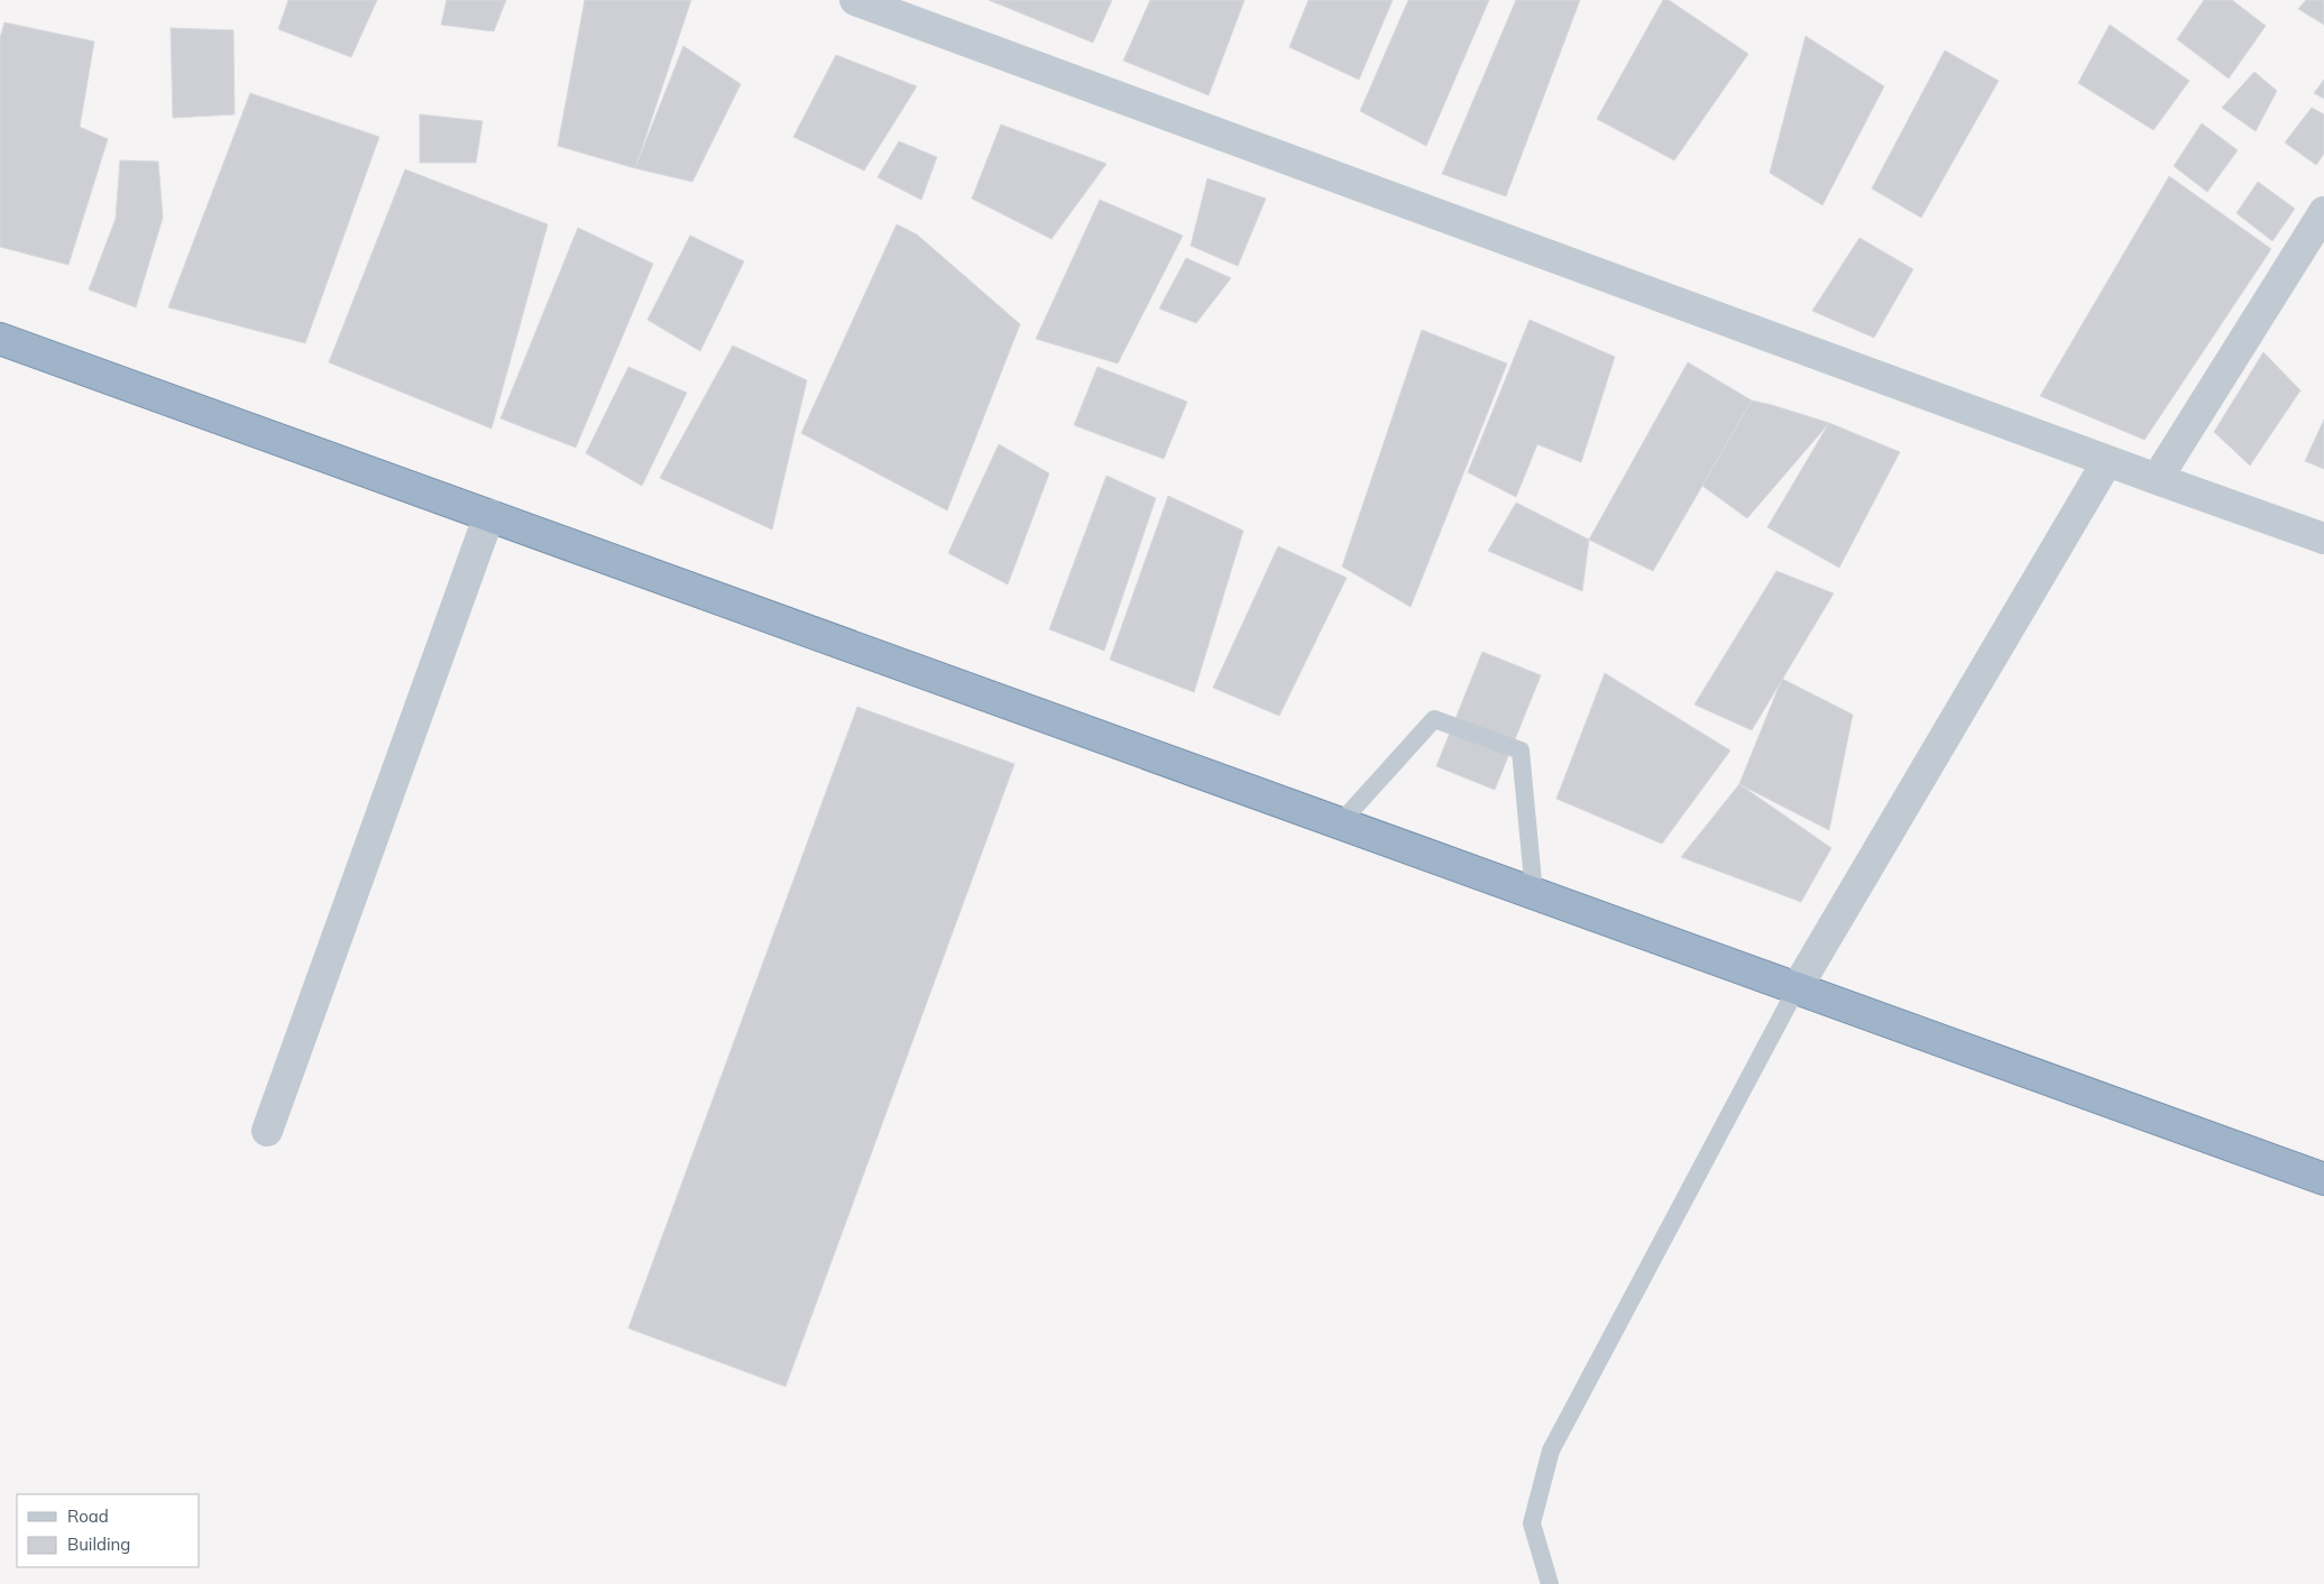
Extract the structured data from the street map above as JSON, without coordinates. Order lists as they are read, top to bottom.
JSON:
{
  "legend": ["Road", "Building"]
}
